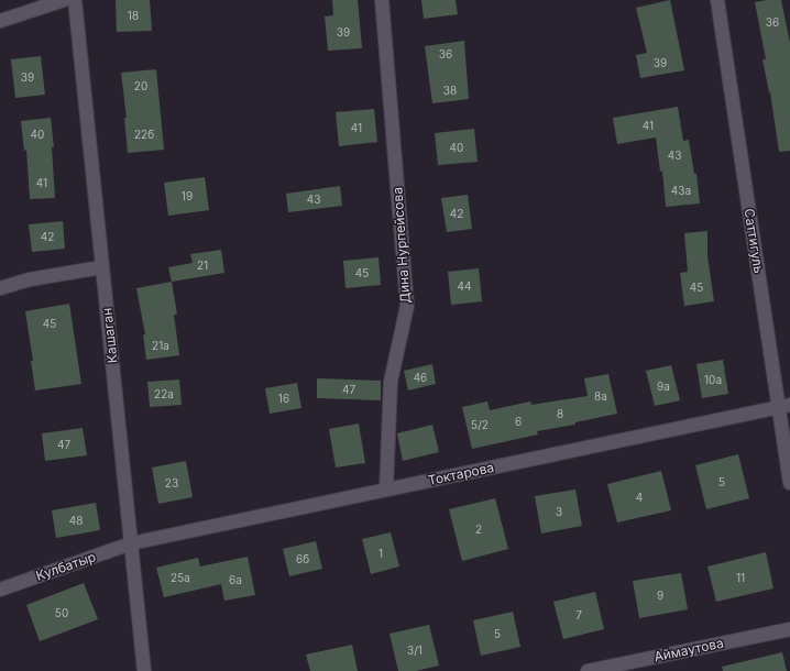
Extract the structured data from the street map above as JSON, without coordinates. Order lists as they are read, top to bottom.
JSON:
{
  "streets": {
    "street": [
      "Саттигуль",
      "Дина Нурпейсова",
      "Кашаган",
      "Токтарова",
      "Кулбатыр",
      "Аймаутова"
    ]
  },
  "crossings": [
    ["Саттигуль", "Токтарова"],
    ["Дина Нурпейсова", "Токтарова"],
    ["Кашаган", "Токтарова"],
    ["Кашаган", "Кулбатыр"],
    ["Токтарова", "Кулбатыр"]
  ],
  "house_numbers": [
    "18",
    "36",
    "39",
    "36",
    "39",
    "39",
    "20",
    "38",
    "41",
    "41",
    "40",
    "22б",
    "40",
    "43",
    "41",
    "43а",
    "19",
    "43",
    "42",
    "42",
    "21",
    "45",
    "44",
    "45",
    "45",
    "21а",
    "46",
    "10а",
    "9а",
    "47",
    "22а",
    "8а",
    "16",
    "8",
    "6",
    "5/2",
    "47",
    "5",
    "23",
    "4",
    "3",
    "48",
    "2",
    "1",
    "6б",
    "25а",
    "11",
    "6а",
    "9",
    "50",
    "7",
    "5",
    "3/1"
  ]
}
